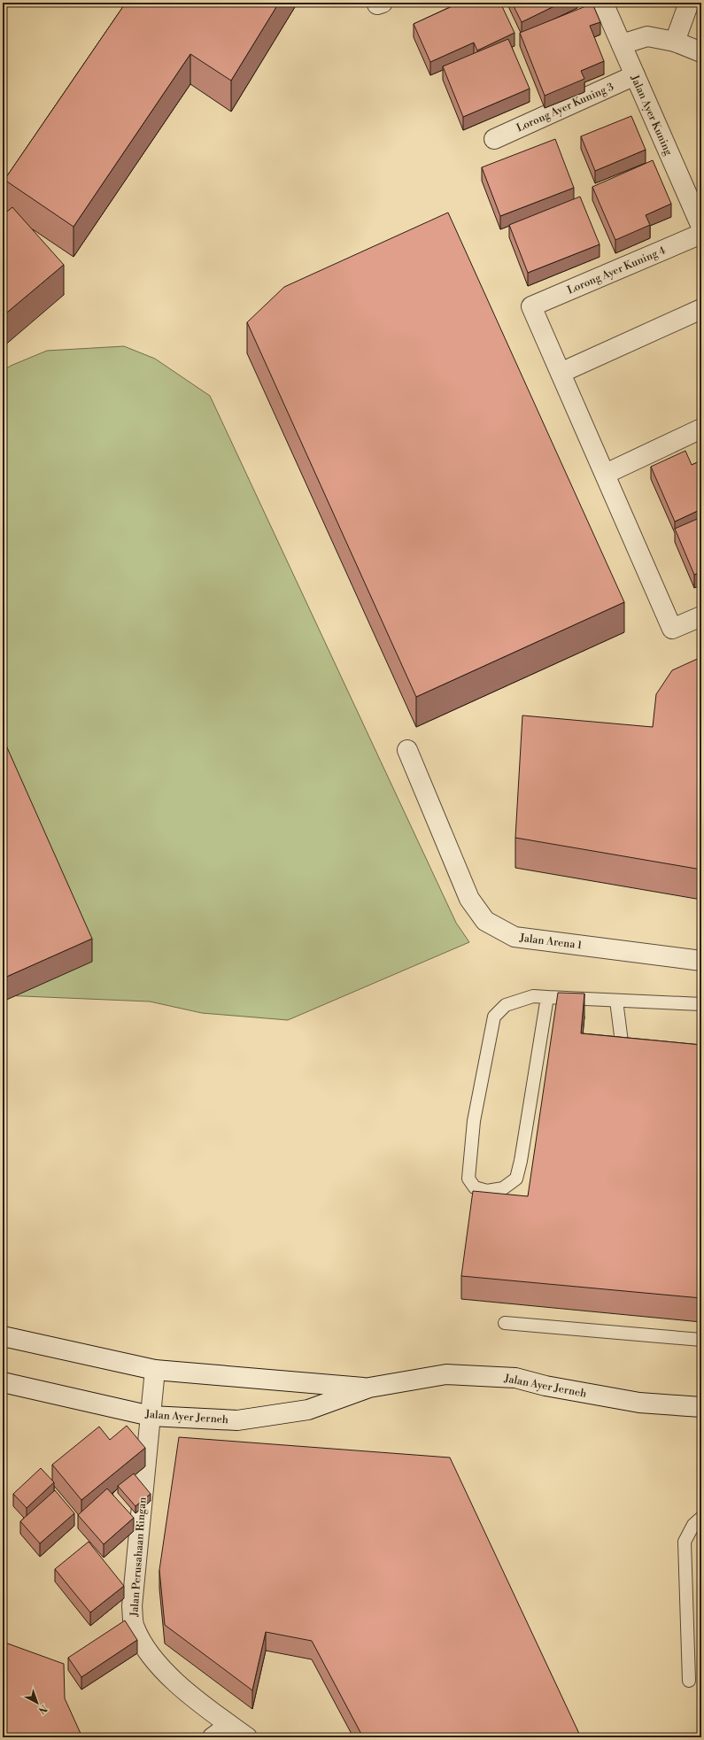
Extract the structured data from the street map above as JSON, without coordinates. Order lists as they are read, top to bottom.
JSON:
{
  "streets": {
    "street": [
      "Lorong Ayer Kuning 3",
      "Jalan Ayer Kuning",
      "Lorong Ayer Kuning 4",
      "Jalan Arena 1",
      "Jalan Ayer Jerneh",
      "Jalan Perusahaan Ringan"
    ]
  },
  "crossings": [
    ["Lorong Ayer Kuning 3", "Jalan Ayer Kuning"],
    ["Jalan Ayer Jerneh", "Jalan Perusahaan Ringan"]
  ],
  "north": "bottom right"
}
